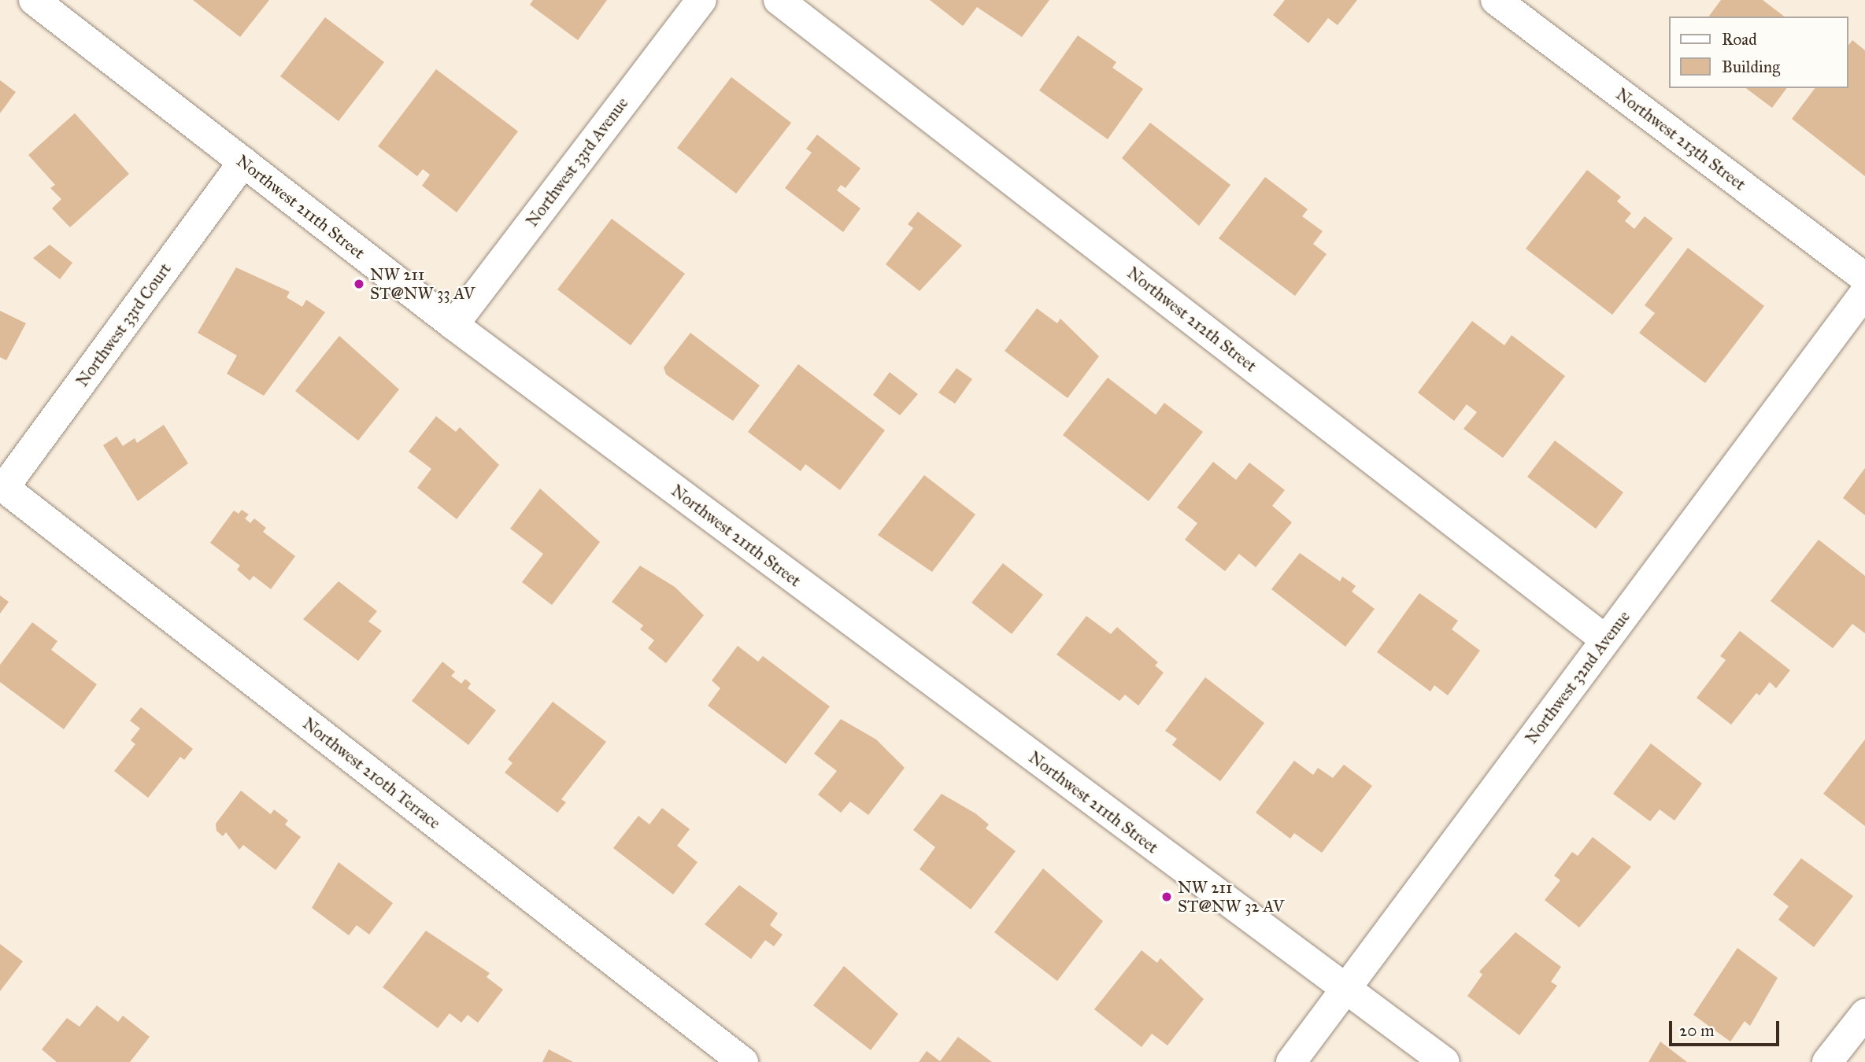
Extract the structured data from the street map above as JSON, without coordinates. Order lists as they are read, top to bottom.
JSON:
{
  "streets": {
    "street": [
      "Northwest 213th Street",
      "Northwest 33rd Avenue",
      "Northwest 211th Street",
      "Northwest 212th Street",
      "Northwest 33rd Court",
      "Northwest 32nd Avenue",
      "Northwest 210th Terrace"
    ]
  },
  "crossings": [
    ["Northwest 33rd Avenue", "Northwest 211th Street"],
    ["Northwest 211th Street", "Northwest 33rd Court"],
    ["Northwest 211th Street", "Northwest 32nd Avenue"],
    ["Northwest 212th Street", "Northwest 32nd Avenue"],
    ["Northwest 33rd Court", "Northwest 210th Terrace"]
  ],
  "places": ["NW 211 ST@NW 33 AV", "NW 211 ST@NW 32 AV"],
  "legend": ["Road", "Building"],
  "scale_bar": "20 m"
}
